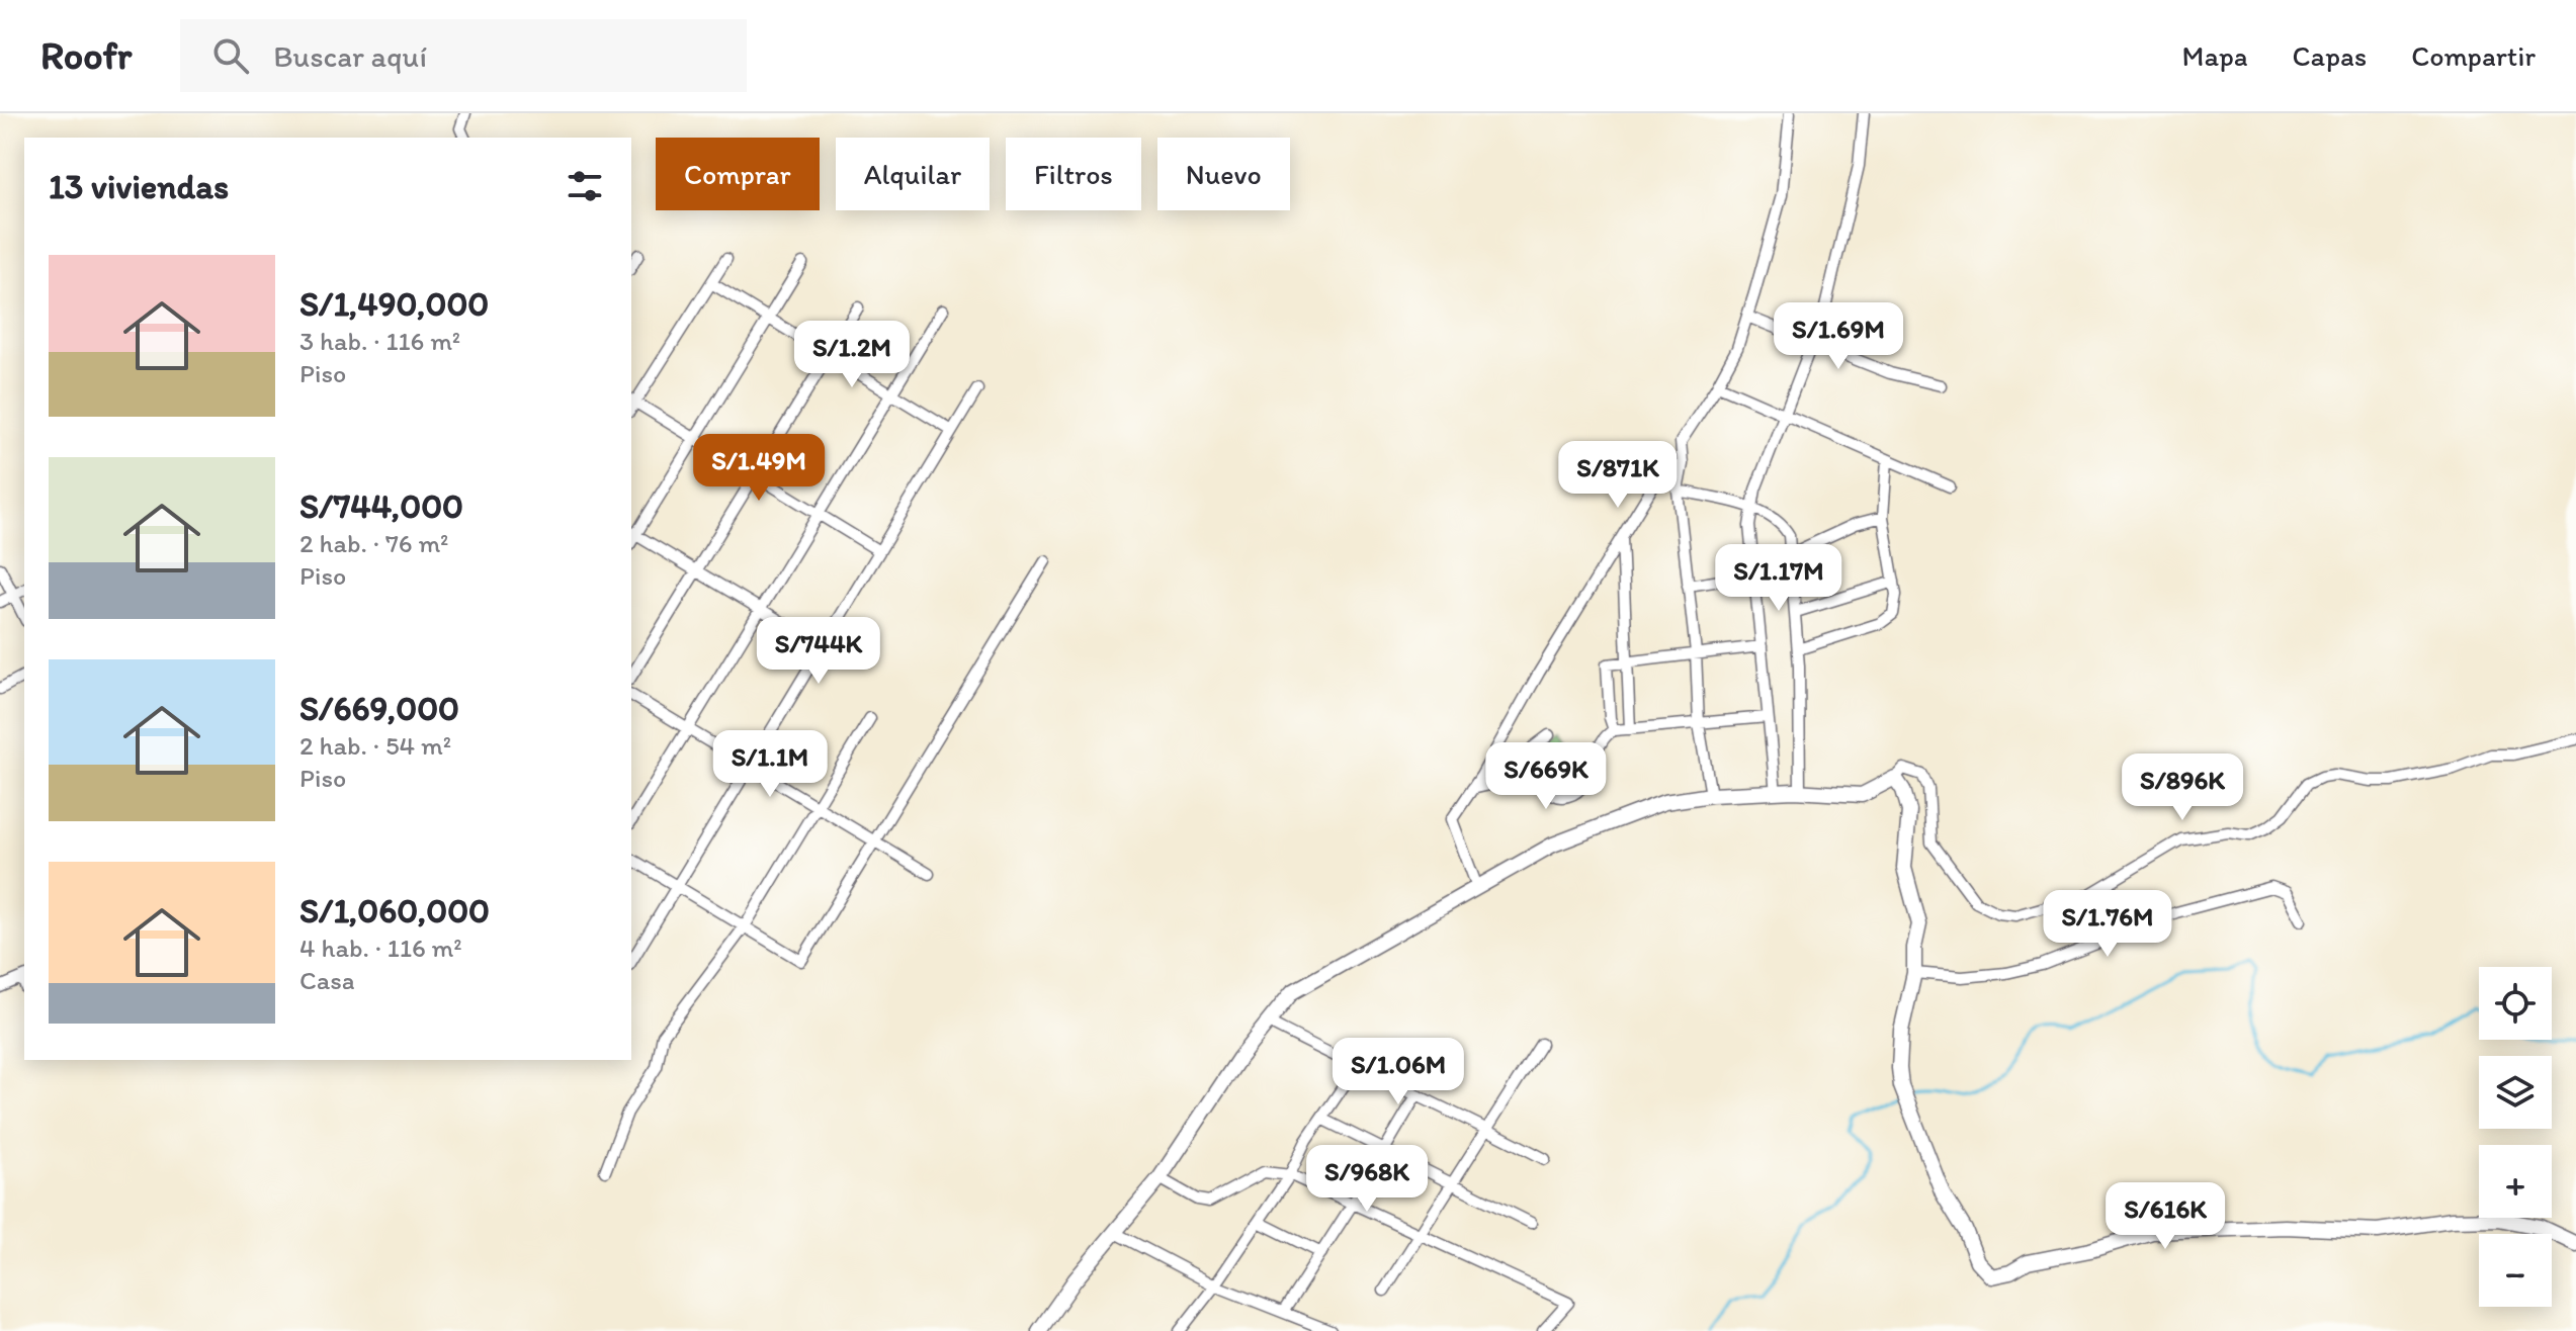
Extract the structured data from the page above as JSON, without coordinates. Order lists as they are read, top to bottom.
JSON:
{
  "page": {
    "header": "Roofr",
    "search": "Buscar aquí",
    "nav": ["Mapa", "Capas", "Compartir"],
    "chip": [
      "Comprar",
      "Alquilar",
      "Filtros",
      "Nuevo"
    ],
    "heading": "13 viviendas",
    "list": [
      {
        "name": "S/1,490,000",
        "note": "3 hab. · 116 m² · Piso"
      },
      {
        "name": "S/744,000",
        "note": "2 hab. · 76 m² · Piso"
      },
      {
        "name": "S/669,000",
        "note": "2 hab. · 54 m² · Piso"
      },
      {
        "name": "S/1,060,000",
        "note": "4 hab. · 116 m² · Casa"
      }
    ],
    "price": [
      "S/1.69M",
      "S/1.2M",
      "S/1.49M",
      "S/871K",
      "S/1.17M",
      "S/744K",
      "S/1.1M",
      "S/669K",
      "S/896K",
      "S/1.76M",
      "S/1.06M",
      "S/968K",
      "S/616K"
    ],
    "map_buttons": ["+", "−"]
  }
}
